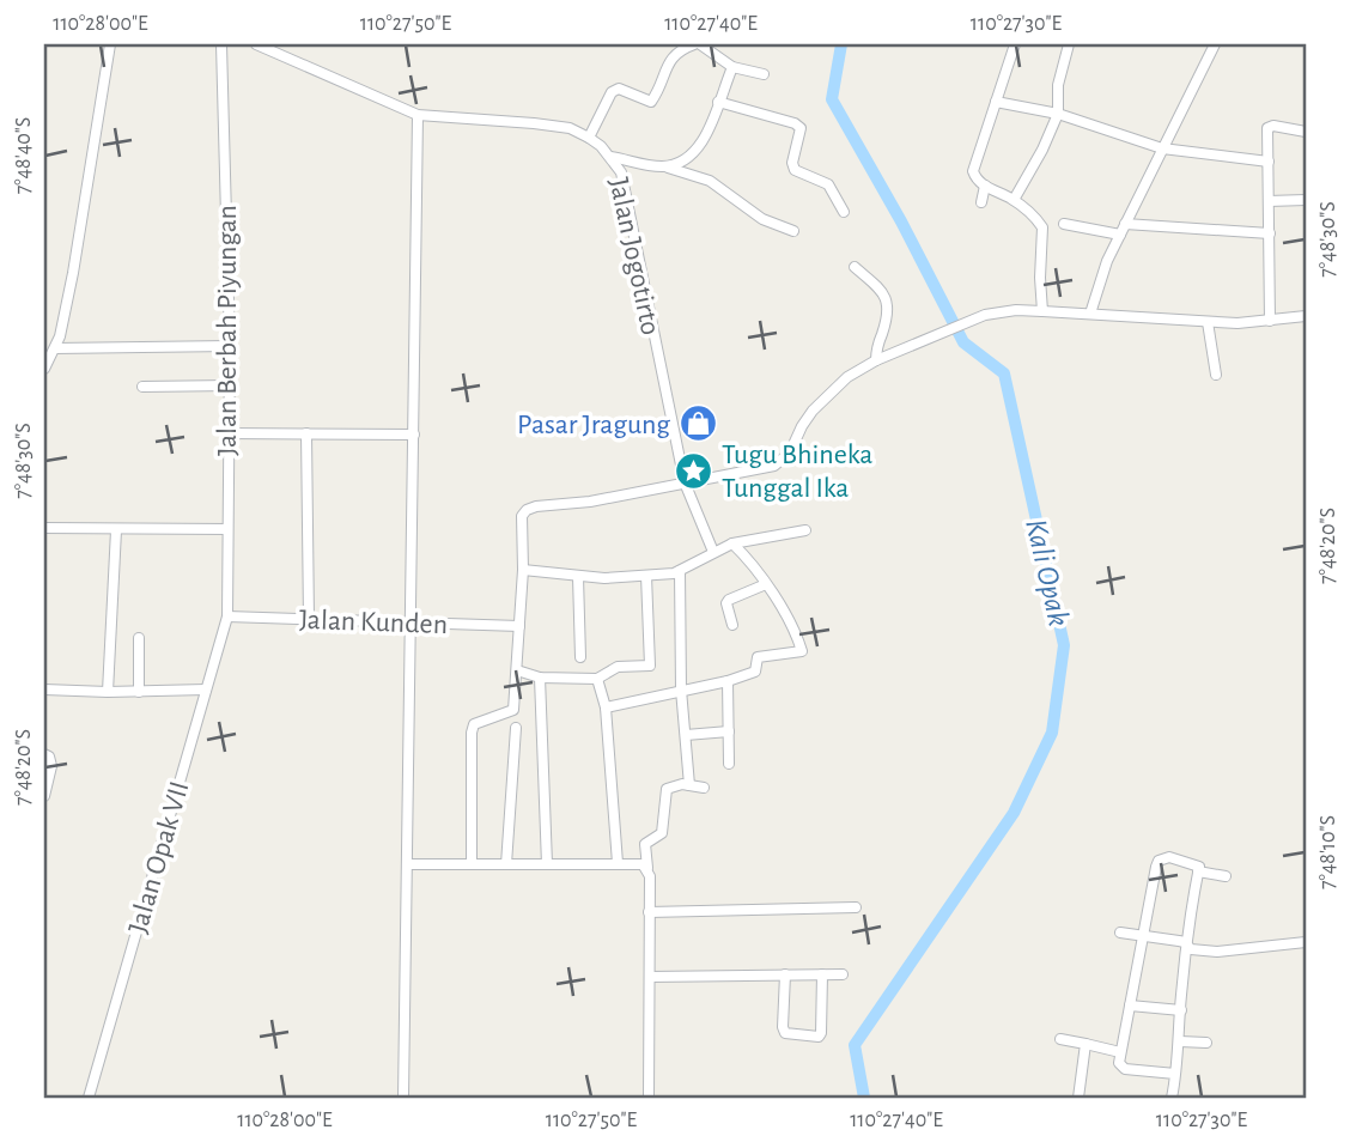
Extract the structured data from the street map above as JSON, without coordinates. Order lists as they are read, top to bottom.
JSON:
{
  "streets": {
    "street": [
      "Jalan Jogotirto",
      "Jalan Berbah Piyungan",
      "Jalan Kunden",
      "Jalan Opak VII"
    ]
  },
  "crossings": [
    ["Jalan Berbah Piyungan", "Jalan Kunden"],
    ["Jalan Berbah Piyungan", "Jalan Opak VII"],
    ["Jalan Kunden", "Jalan Opak VII"]
  ],
  "water": ["Kali Opak"],
  "places": {
    "shop": ["Pasar Jragung"],
    "place": ["Tugu Bhineka Tunggal Ika"]
  },
  "coordinates": [
    "110°28'00\"E",
    "110°27'50\"E",
    "110°27'40\"E",
    "110°27'30\"E",
    "7°48'40\"S",
    "7°48'30\"S",
    "7°48'20\"S",
    "7°48'10\"S"
  ]
}
